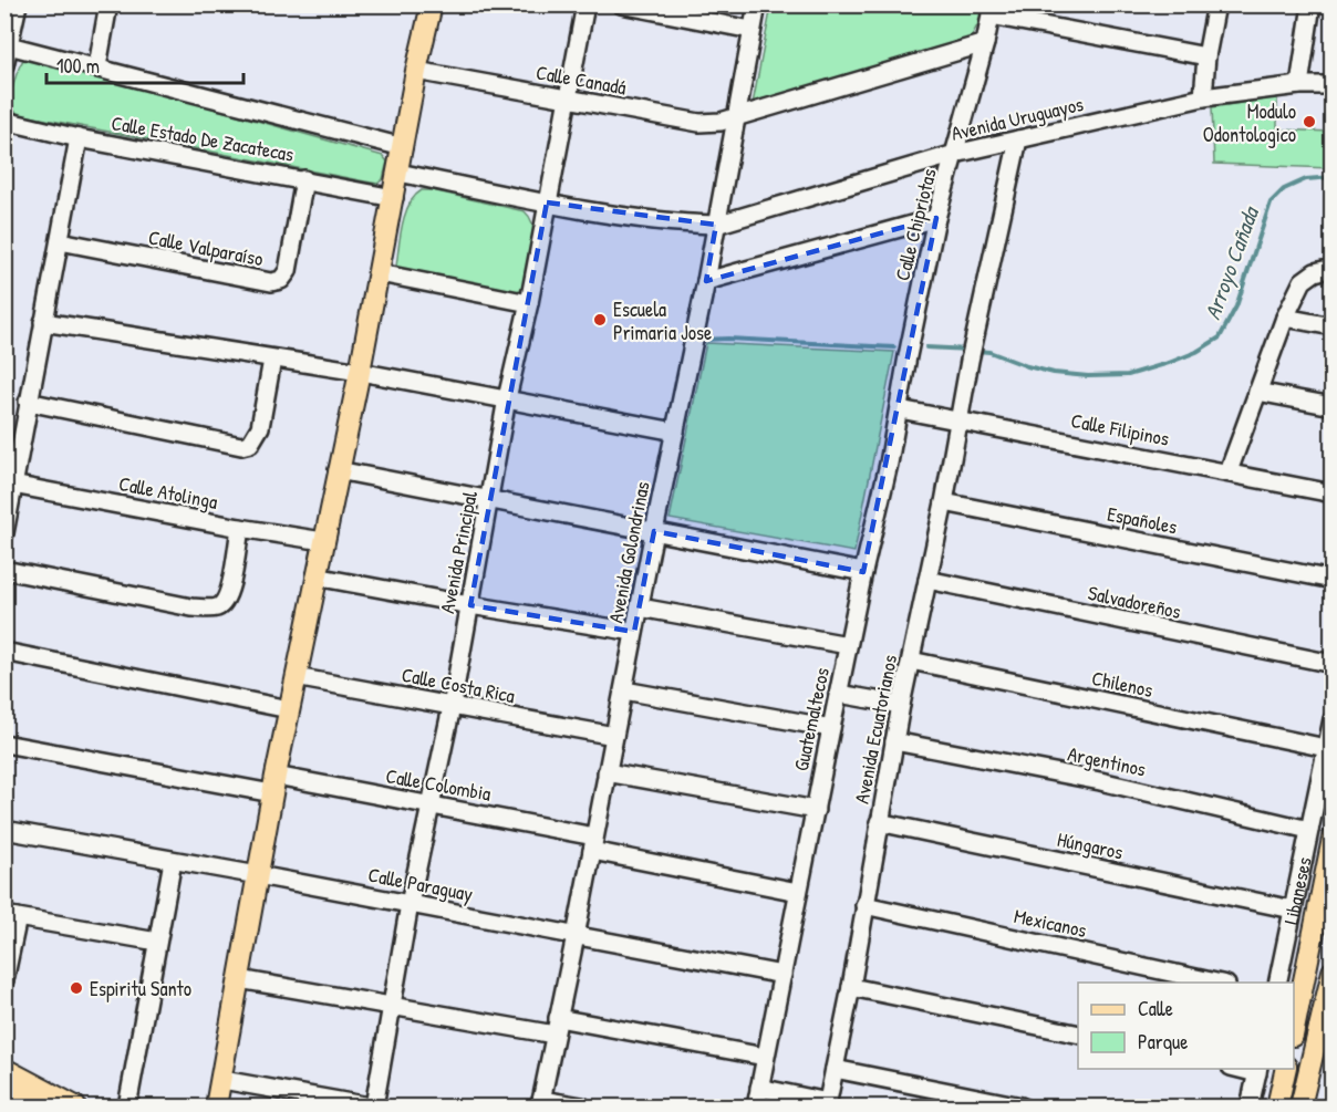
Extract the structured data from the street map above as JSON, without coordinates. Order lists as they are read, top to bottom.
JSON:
{
  "streets": {
    "main road": ["Libaneses"],
    "street": [
      "Calle Canadá",
      "Avenida Uruguayos",
      "Calle Estado De Zacatecas",
      "Calle Chipriotas",
      "Calle Valparaíso",
      "Calle Filipinos",
      "Calle Atolinga",
      "Españoles",
      "Avenida Principal",
      "Avenida Golondrinas",
      "Salvadoreños",
      "Chilenos",
      "Calle Costa Rica",
      "Guatemaltecos",
      "Avenida Ecuatorianos",
      "Argentinos",
      "Calle Colombia",
      "Húngaros",
      "Calle Paraguay",
      "Mexicanos"
    ]
  },
  "crossings": [
    ["Calle Canadá", "Calle Chipriotas"],
    ["Calle Canadá", "Avenida Principal"],
    ["Calle Canadá", "Avenida Golondrinas"],
    ["Avenida Uruguayos", "Calle Chipriotas"],
    ["Avenida Uruguayos", "Avenida Principal"],
    ["Avenida Uruguayos", "Avenida Golondrinas"],
    ["Avenida Uruguayos", "Avenida Ecuatorianos"],
    ["Calle Estado De Zacatecas", "Calle Valparaíso"],
    ["Calle Chipriotas", "Guatemaltecos"],
    ["Calle Filipinos", "Guatemaltecos"],
    ["Calle Filipinos", "Avenida Ecuatorianos"],
    ["Españoles", "Avenida Ecuatorianos"],
    ["Avenida Principal", "Calle Costa Rica"],
    ["Avenida Principal", "Calle Colombia"],
    ["Avenida Principal", "Calle Paraguay"],
    ["Avenida Golondrinas", "Calle Costa Rica"],
    ["Avenida Golondrinas", "Calle Colombia"],
    ["Avenida Golondrinas", "Calle Paraguay"],
    ["Salvadoreños", "Avenida Ecuatorianos"],
    ["Chilenos", "Avenida Ecuatorianos"],
    ["Chilenos", "Libaneses"],
    ["Guatemaltecos", "Calle Colombia"],
    ["Guatemaltecos", "Calle Paraguay"],
    ["Avenida Ecuatorianos", "Argentinos"],
    ["Avenida Ecuatorianos", "Húngaros"],
    ["Avenida Ecuatorianos", "Mexicanos"],
    ["Argentinos", "Libaneses"],
    ["Húngaros", "Libaneses"]
  ],
  "water": ["Arroyo Cañada"],
  "places": ["Modulo Odontologico", "Escuela Primaria Jose", "Espiritu Santo"],
  "legend": ["Calle", "Parque"],
  "scale_bar": "100 m"
}
